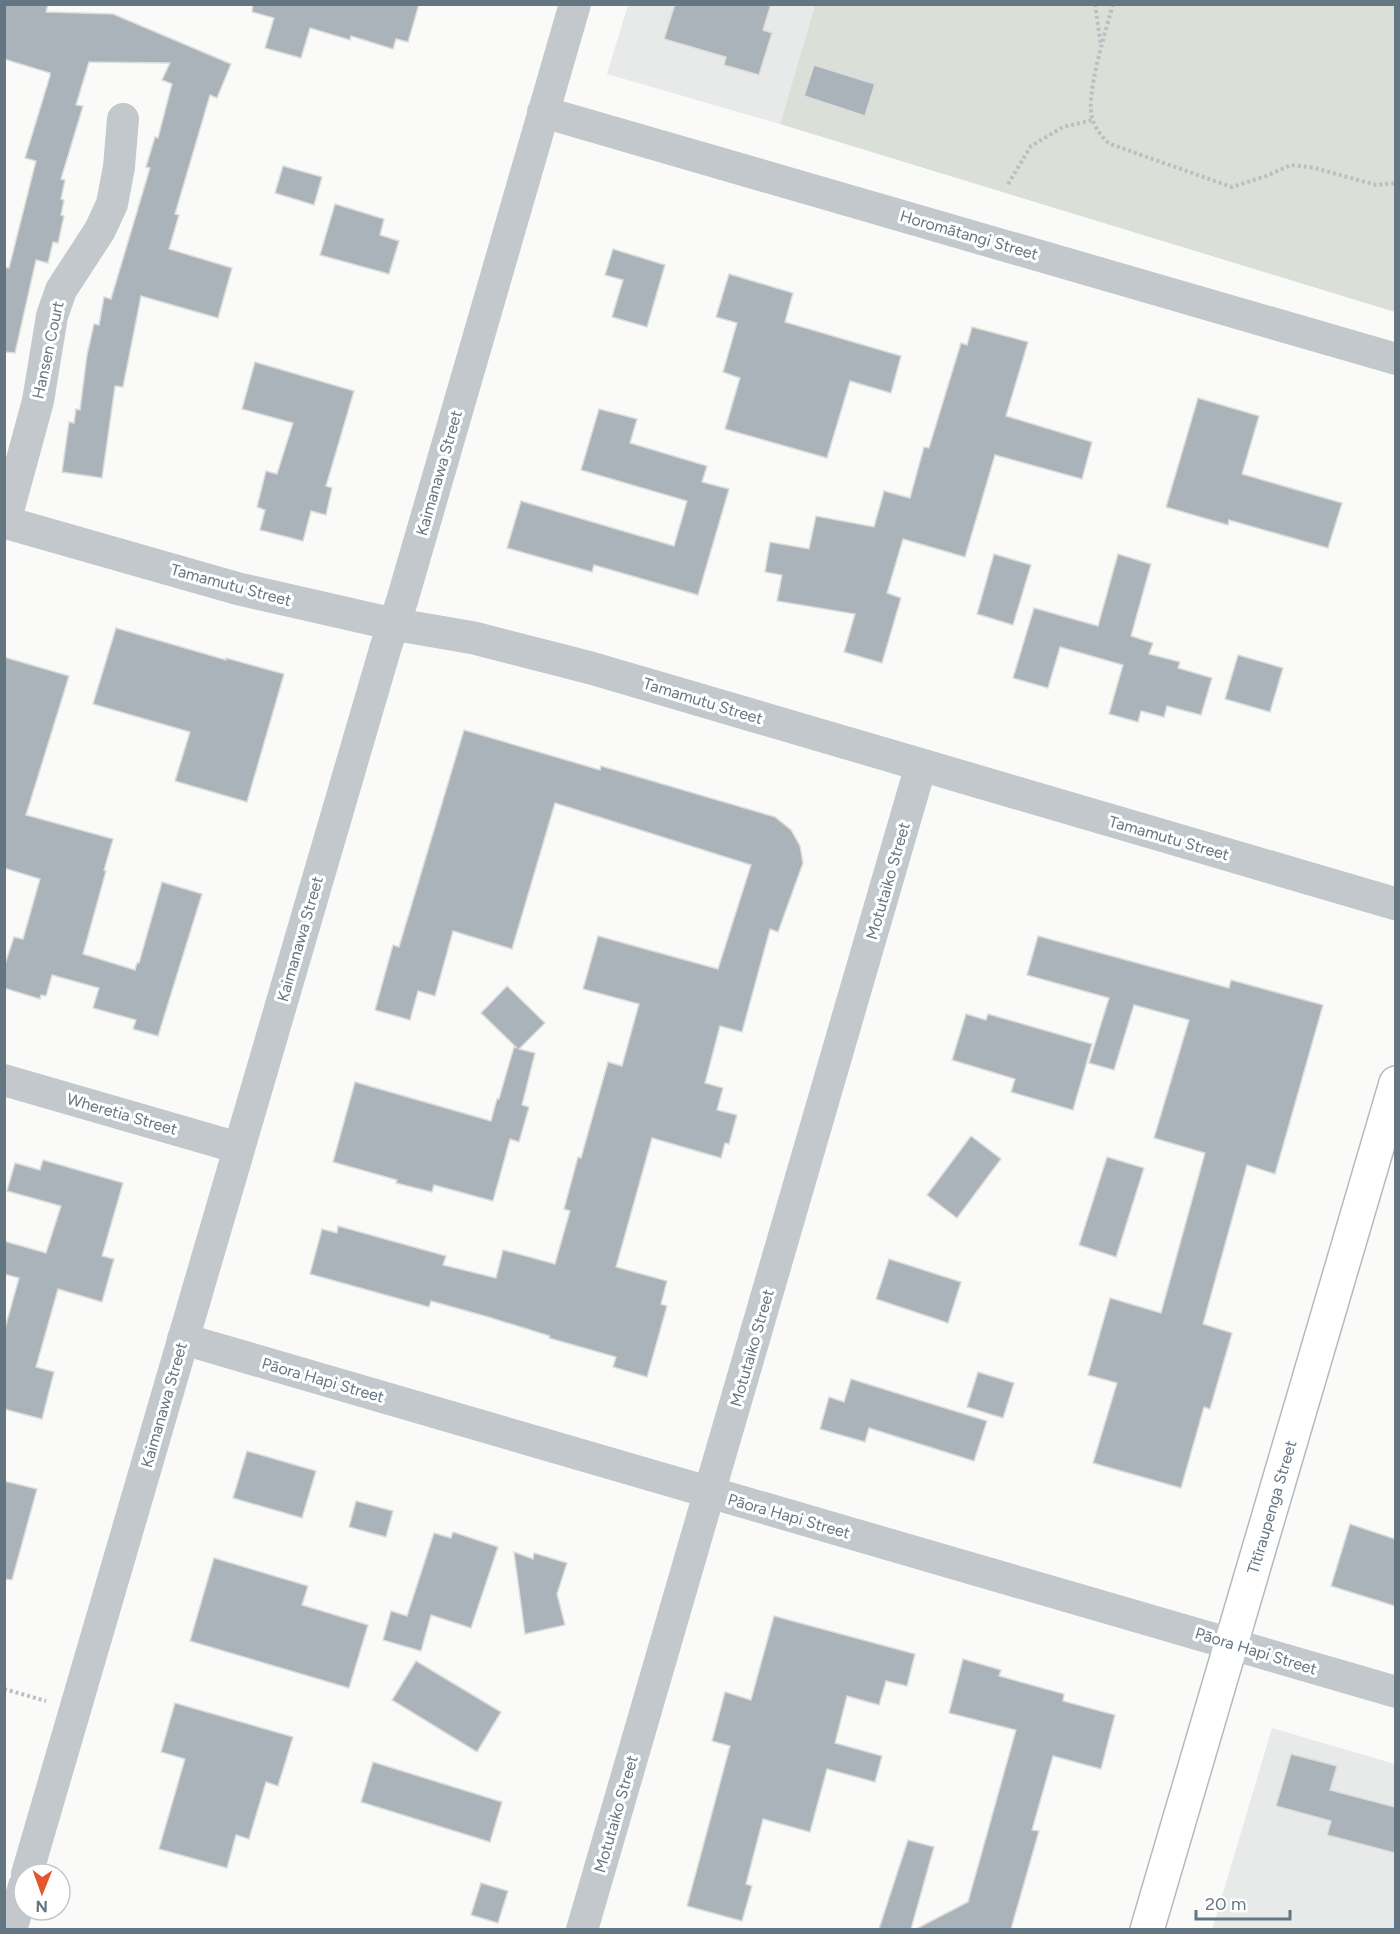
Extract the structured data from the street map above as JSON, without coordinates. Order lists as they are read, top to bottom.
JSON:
{
  "streets": {
    "main road": ["Tītīraupenga Street"],
    "street": [
      "Horomātangi Street",
      "Hansen Court",
      "Kaimanawa Street",
      "Tamamutu Street",
      "Motutaiko Street",
      "Wheretia Street",
      "Pāora Hapi Street"
    ]
  },
  "crossings": [
    ["Horomātangi Street", "Kaimanawa Street"],
    ["Hansen Court", "Tamamutu Street"],
    ["Kaimanawa Street", "Tamamutu Street"],
    ["Kaimanawa Street", "Wheretia Street"],
    ["Kaimanawa Street", "Pāora Hapi Street"],
    ["Tamamutu Street", "Motutaiko Street"],
    ["Motutaiko Street", "Pāora Hapi Street"],
    ["Pāora Hapi Street", "Tītīraupenga Street"]
  ],
  "scale_bar": "20 m",
  "north": "bottom"
}
